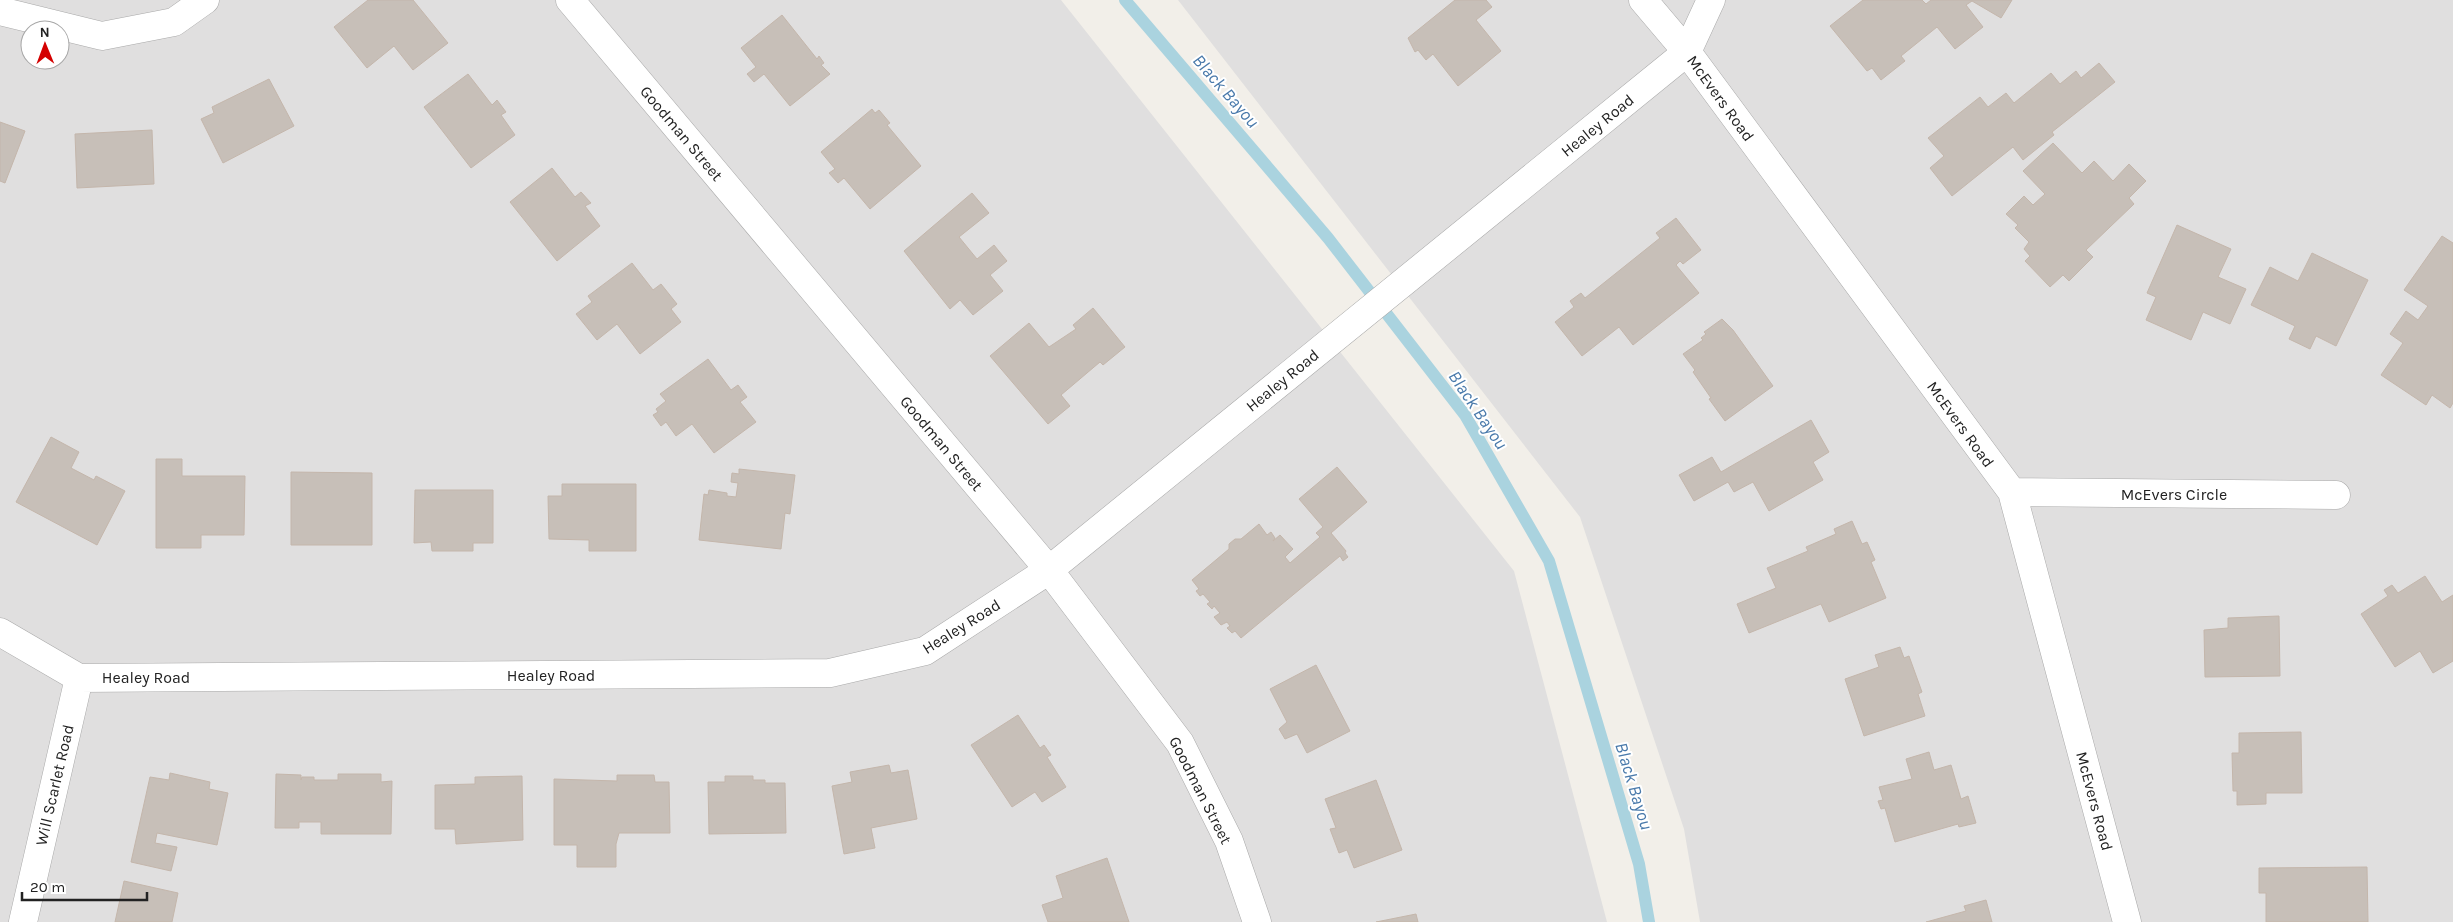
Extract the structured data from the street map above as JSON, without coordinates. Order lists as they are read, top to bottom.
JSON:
{
  "streets": {
    "street": [
      "McEvers Road",
      "Healey Road",
      "Goodman Street",
      "McEvers Circle",
      "Will Scarlet Road"
    ]
  },
  "crossings": [
    ["McEvers Road", "Healey Road"],
    ["McEvers Road", "McEvers Circle"],
    ["Healey Road", "Goodman Street"],
    ["Healey Road", "Will Scarlet Road"]
  ],
  "water": ["Black Bayou"],
  "scale_bar": "20 m",
  "north": "top"
}
